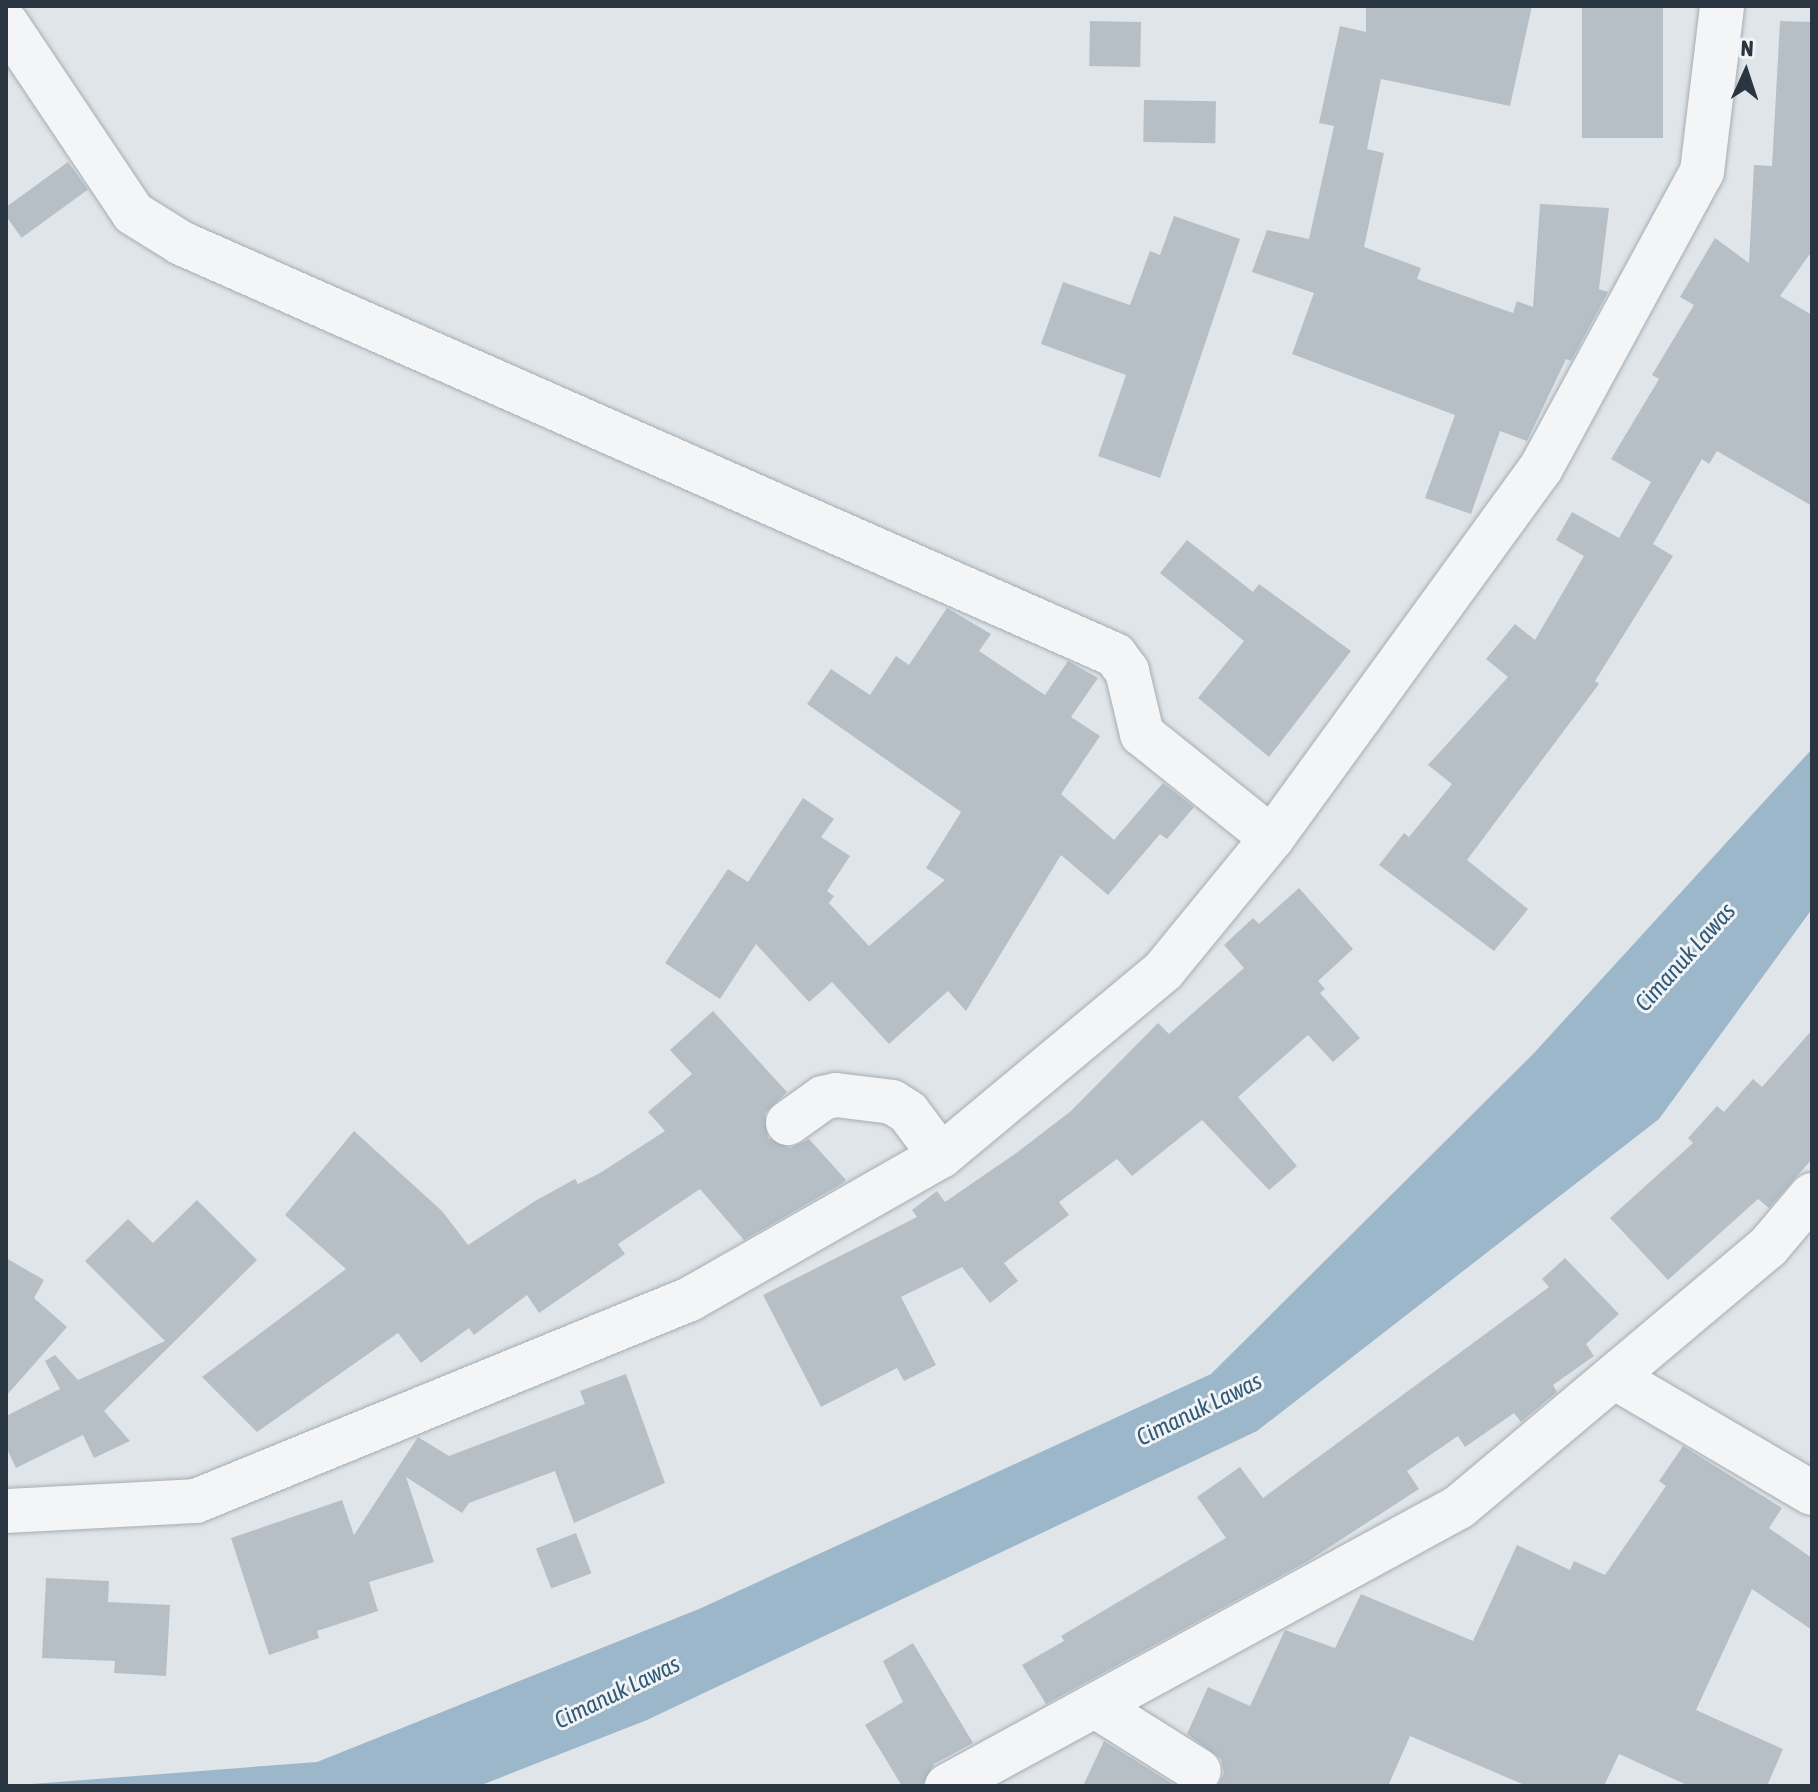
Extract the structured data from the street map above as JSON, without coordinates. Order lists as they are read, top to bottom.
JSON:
{
  "water": ["Cimanuk Lawas"],
  "north": "top"
}
